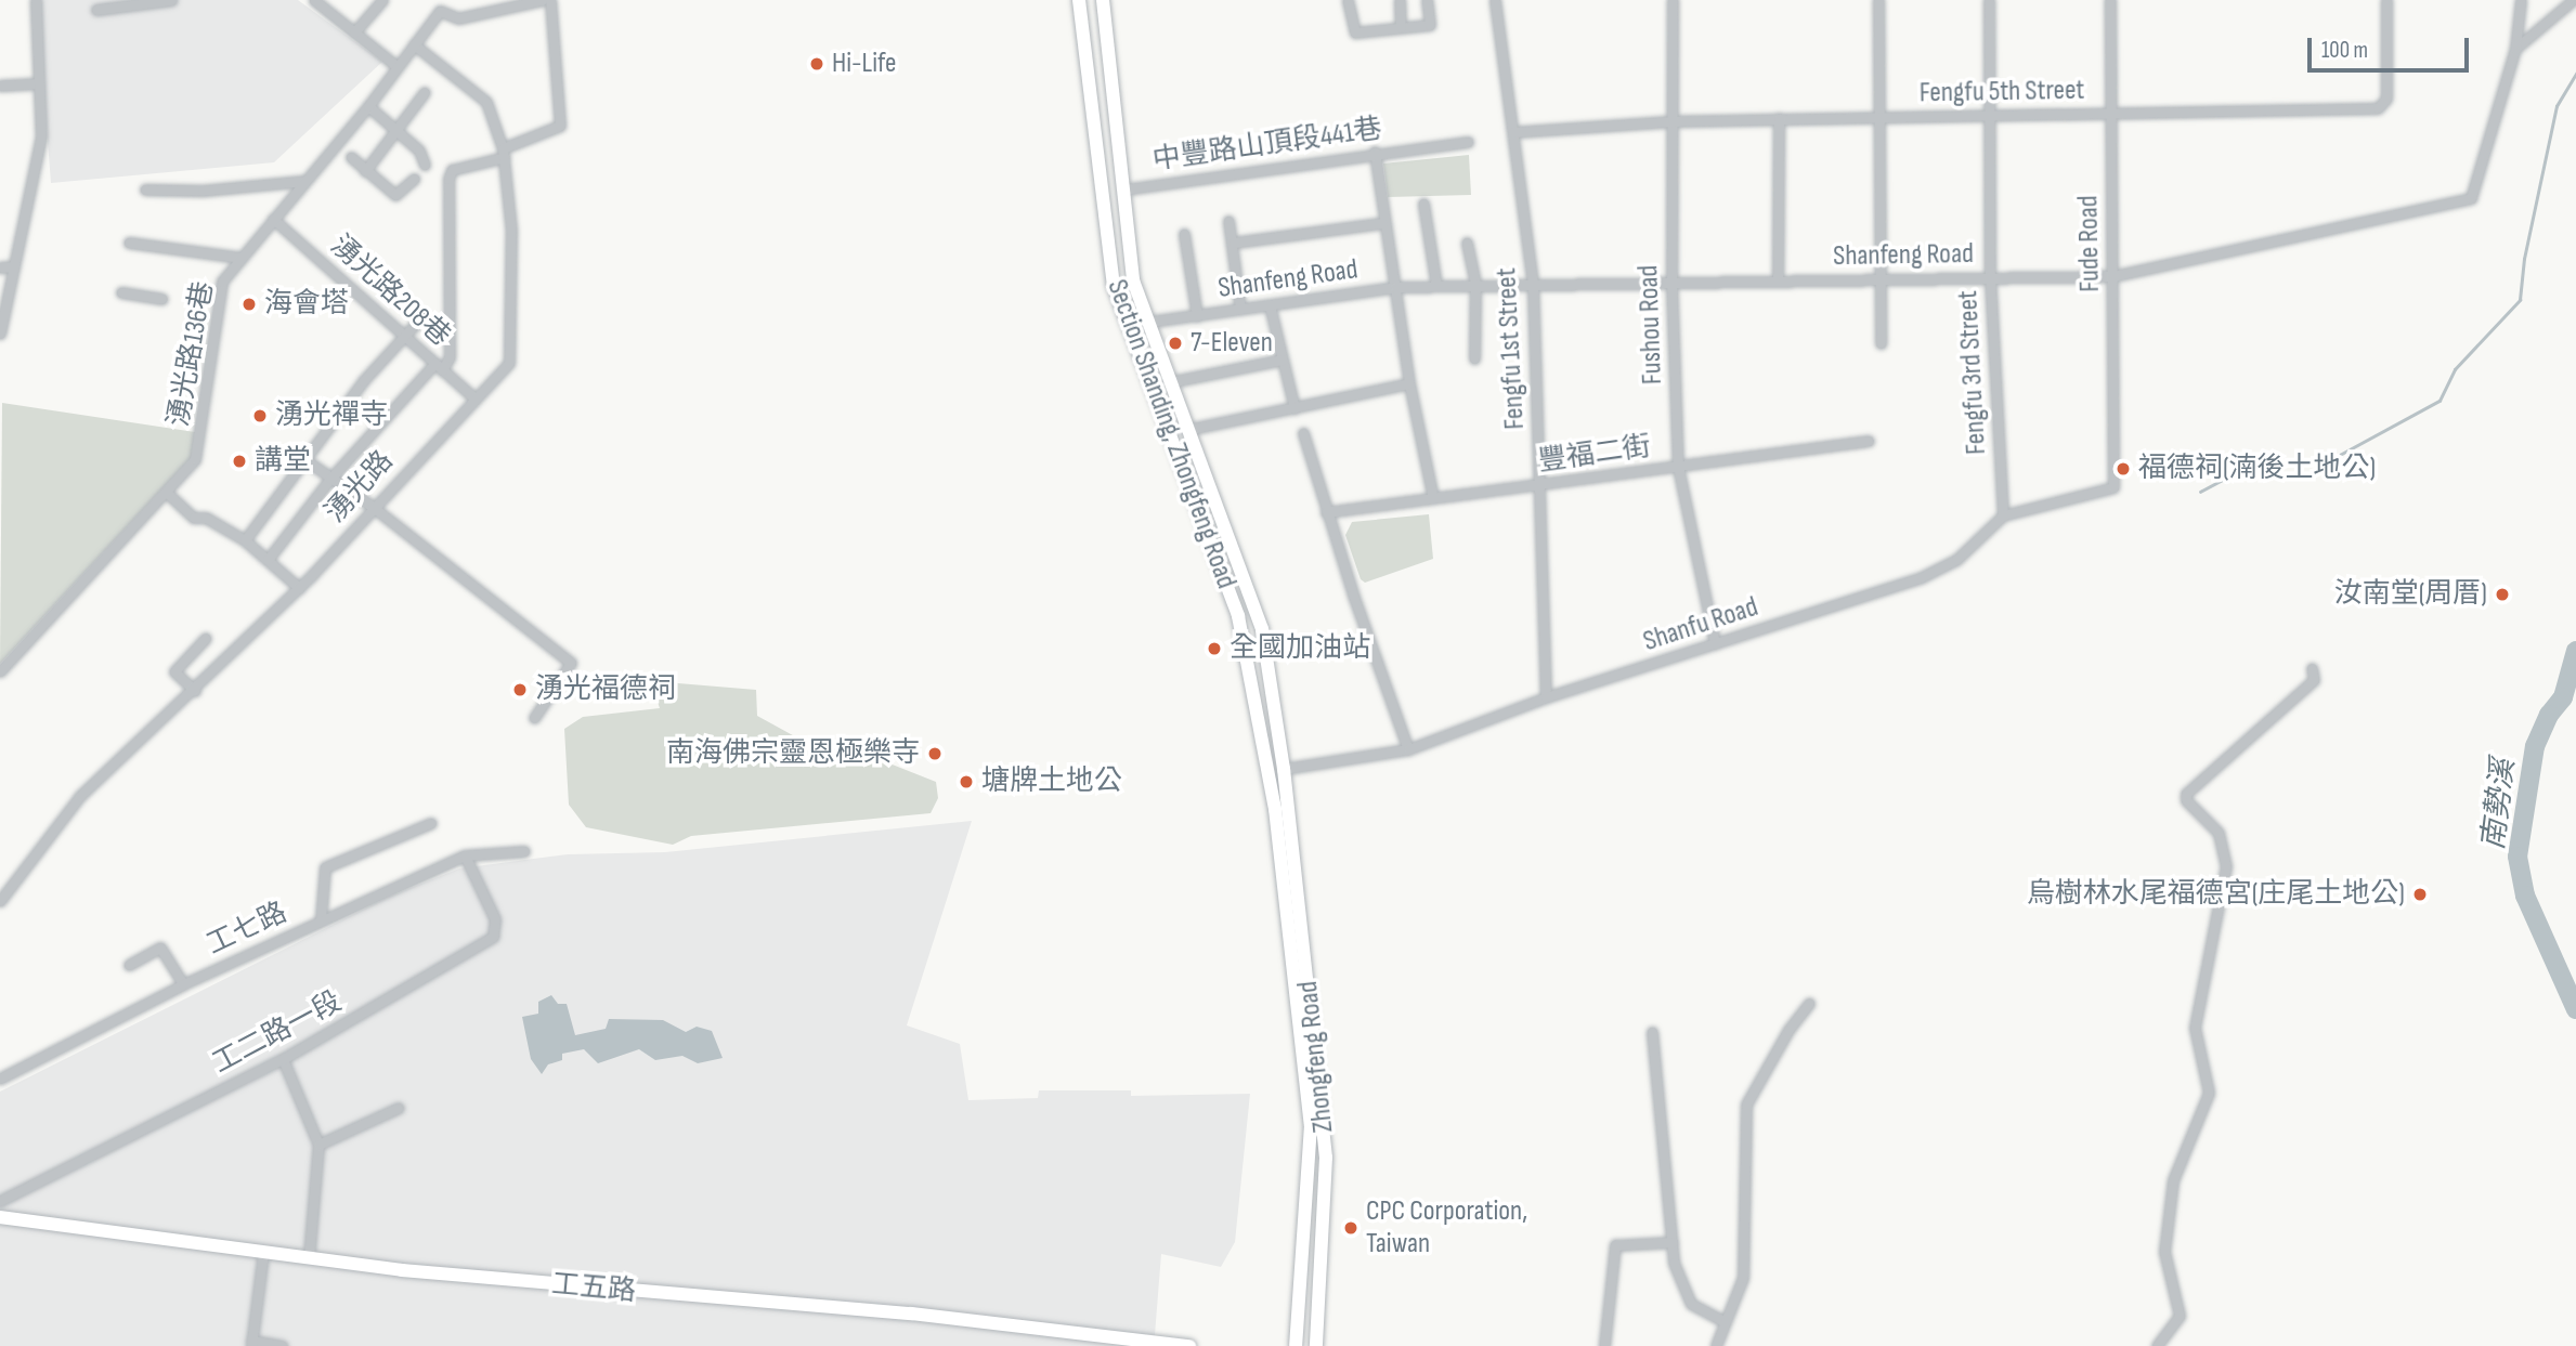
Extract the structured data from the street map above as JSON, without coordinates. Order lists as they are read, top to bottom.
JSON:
{
  "streets": {
    "main road": ["Section Shanding, Zhongfeng Road", "Zhongfeng Road", "工五路"],
    "street": [
      "Fengfu 5th Street",
      "中豐路山頂段441巷",
      "Fude Road",
      "Shanfeng Road",
      "湧光路208巷",
      "Fushou Road",
      "Fengfu 1st Street",
      "湧光路136巷",
      "Fengfu 3rd Street",
      "豐福二街",
      "湧光路",
      "Shanfu Road",
      "工七路",
      "工二路一段"
    ]
  },
  "crossings": [
    ["Fengfu 5th Street", "Fude Road"],
    ["Fengfu 5th Street", "Fushou Road"],
    ["Fengfu 5th Street", "Fengfu 1st Street"],
    ["Fengfu 5th Street", "Fengfu 3rd Street"],
    ["中豐路山頂段441巷", "Section Shanding, Zhongfeng Road"],
    ["Fude Road", "Shanfeng Road"],
    ["Fude Road", "Shanfu Road"],
    ["Shanfeng Road", "Fushou Road"],
    ["Shanfeng Road", "Fengfu 1st Street"],
    ["Shanfeng Road", "Fengfu 3rd Street"],
    ["Shanfeng Road", "Section Shanding, Zhongfeng Road"],
    ["湧光路208巷", "湧光路136巷"],
    ["湧光路208巷", "湧光路"],
    ["Fushou Road", "豐福二街"],
    ["Fushou Road", "Shanfu Road"],
    ["Fengfu 1st Street", "豐福二街"],
    ["Fengfu 1st Street", "Shanfu Road"],
    ["湧光路136巷", "湧光路"],
    ["Fengfu 3rd Street", "Shanfu Road"],
    ["Section Shanding, Zhongfeng Road", "Shanfu Road"],
    ["Section Shanding, Zhongfeng Road", "Zhongfeng Road"],
    ["Shanfu Road", "Zhongfeng Road"],
    ["工七路", "工二路一段"]
  ],
  "water": ["南勢溪"],
  "places": [
    "Hi-Life",
    "海會塔",
    "7-Eleven",
    "湧光禪寺",
    "講堂",
    "福德祠(湳後土地公)",
    "汝南堂(周厝)",
    "全國加油站",
    "湧光福德祠",
    "南海佛宗靈恩極樂寺",
    "塘牌土地公",
    "烏樹林水尾福德宮(庄尾土地公)",
    "CPC Corporation, Taiwan"
  ],
  "scale_bar": "100 m"
}
